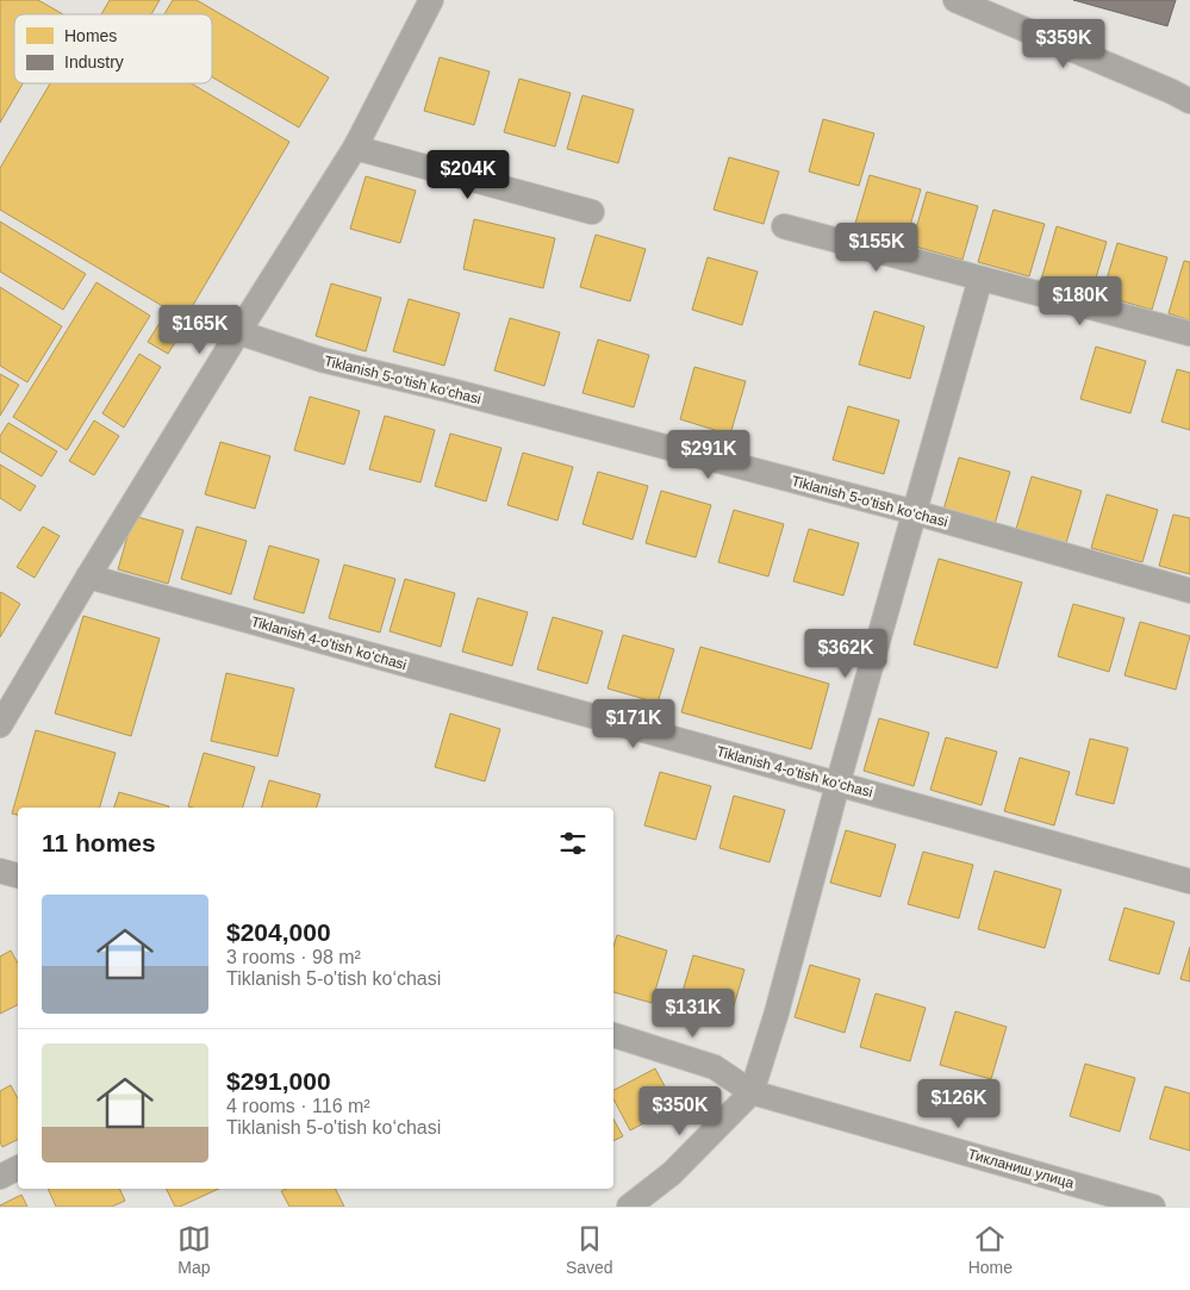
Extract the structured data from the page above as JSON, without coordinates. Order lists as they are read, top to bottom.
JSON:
{
  "streets": {
    "street": ["Tiklanish 5-o'tish ko‘chasi", "Tiklanish 4-o'tish ko‘chasi", "Тикланиш улица"]
  },
  "legend": ["Homes", "Industry"],
  "page": {
    "price": [
      "$359K",
      "$204K",
      "$155K",
      "$180K",
      "$165K",
      "$291K",
      "$362K",
      "$171K",
      "$131K",
      "$126K",
      "$350K"
    ],
    "heading": "11 homes",
    "list": [
      {
        "name": "$204,000",
        "note": "3 rooms · 98 m² · Tiklanish 5-o'tish ko‘chasi"
      },
      {
        "name": "$291,000",
        "note": "4 rooms · 116 m² · Tiklanish 5-o'tish ko‘chasi"
      }
    ],
    "tabs": ["Map", "Saved", "Home"]
  }
}
